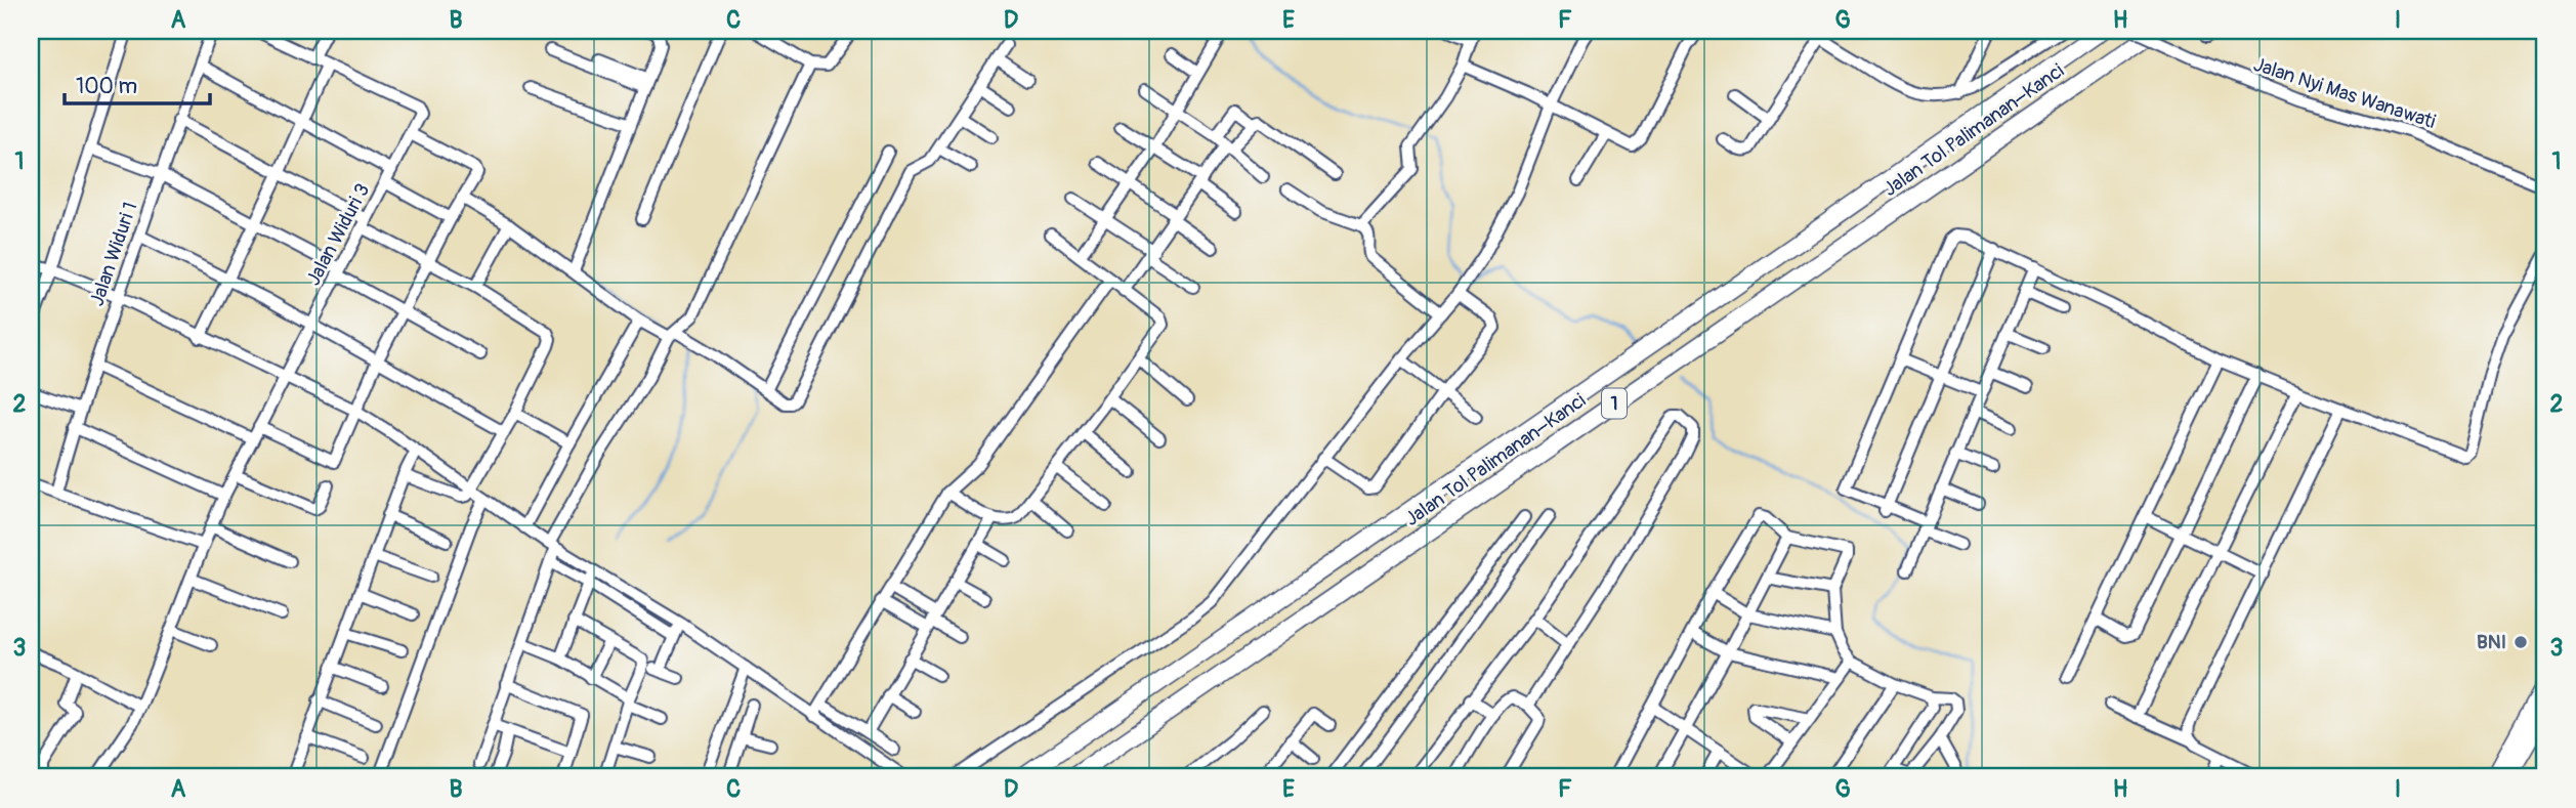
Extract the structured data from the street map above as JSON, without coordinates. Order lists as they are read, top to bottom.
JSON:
{
  "streets": {
    "highway": ["Jalan Tol Palimanan–Kanci", "1"],
    "street": ["Jalan Nyi Mas Wanawati", "Jalan Widuri 3", "Jalan Widuri 1"]
  },
  "places": ["BNI"],
  "scale_bar": "100 m",
  "grid": {
    "columns": [
      "A",
      "B",
      "C",
      "D",
      "E",
      "F",
      "G",
      "H",
      "I"
    ],
    "rows": ["1", "2", "3"]
  }
}
